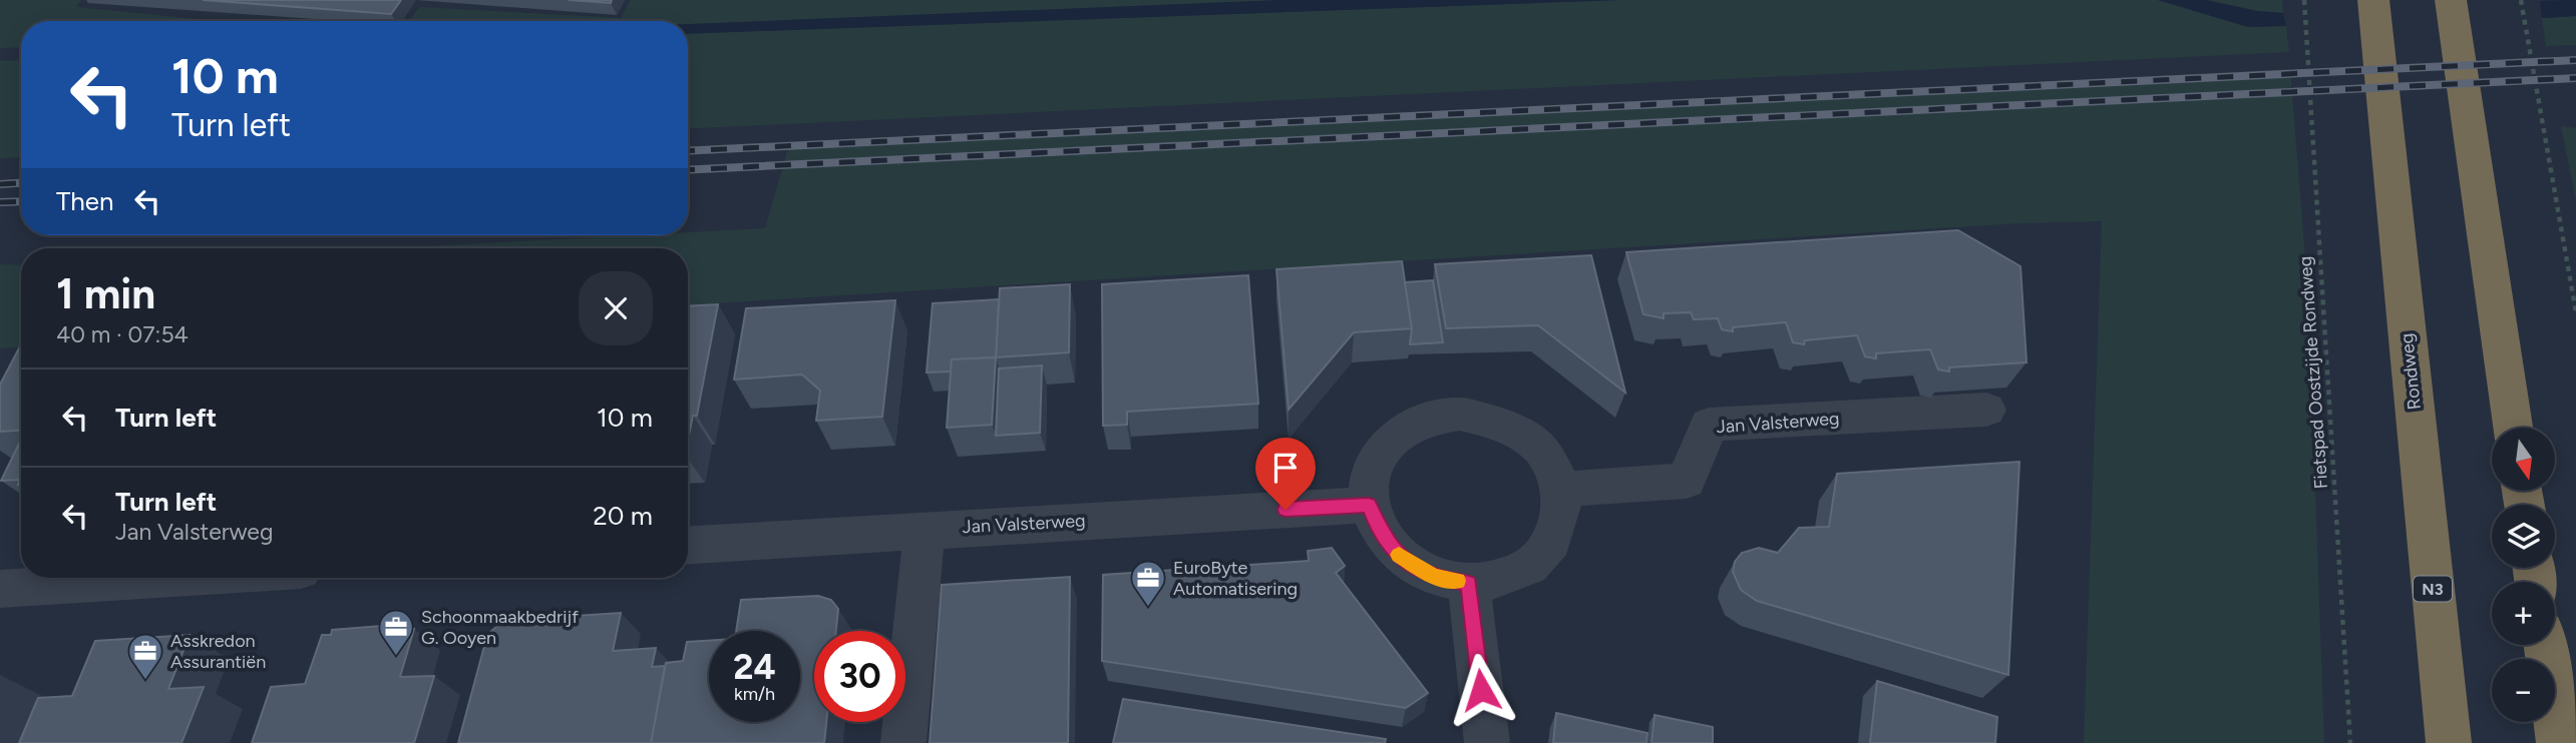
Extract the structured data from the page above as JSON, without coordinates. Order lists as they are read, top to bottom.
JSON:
{
  "streets": {
    "highway": ["Rondweg", "N3"],
    "street": ["Jan Valsterweg"],
    "path": ["Fietspad Oostzijde Rondweg"]
  },
  "places": {
    "office": ["EuroByte Automatisering", "Schoonmaakbedrijf G. Ooyen", "Asskredon Assurantiën"]
  },
  "north": "bottom",
  "page": {
    "turn": ["10 m", "Turn left"],
    "then": "Then",
    "heading": ["1 min", "40 m · 07:54"],
    "list": [
      {
        "name": "Turn left",
        "value": "10 m"
      },
      {
        "name": "Turn left",
        "note": "Jan Valsterweg",
        "value": "20 m"
      }
    ],
    "map_buttons": ["+", "−"],
    "speed": "24 km/h",
    "limit": "30"
  }
}
